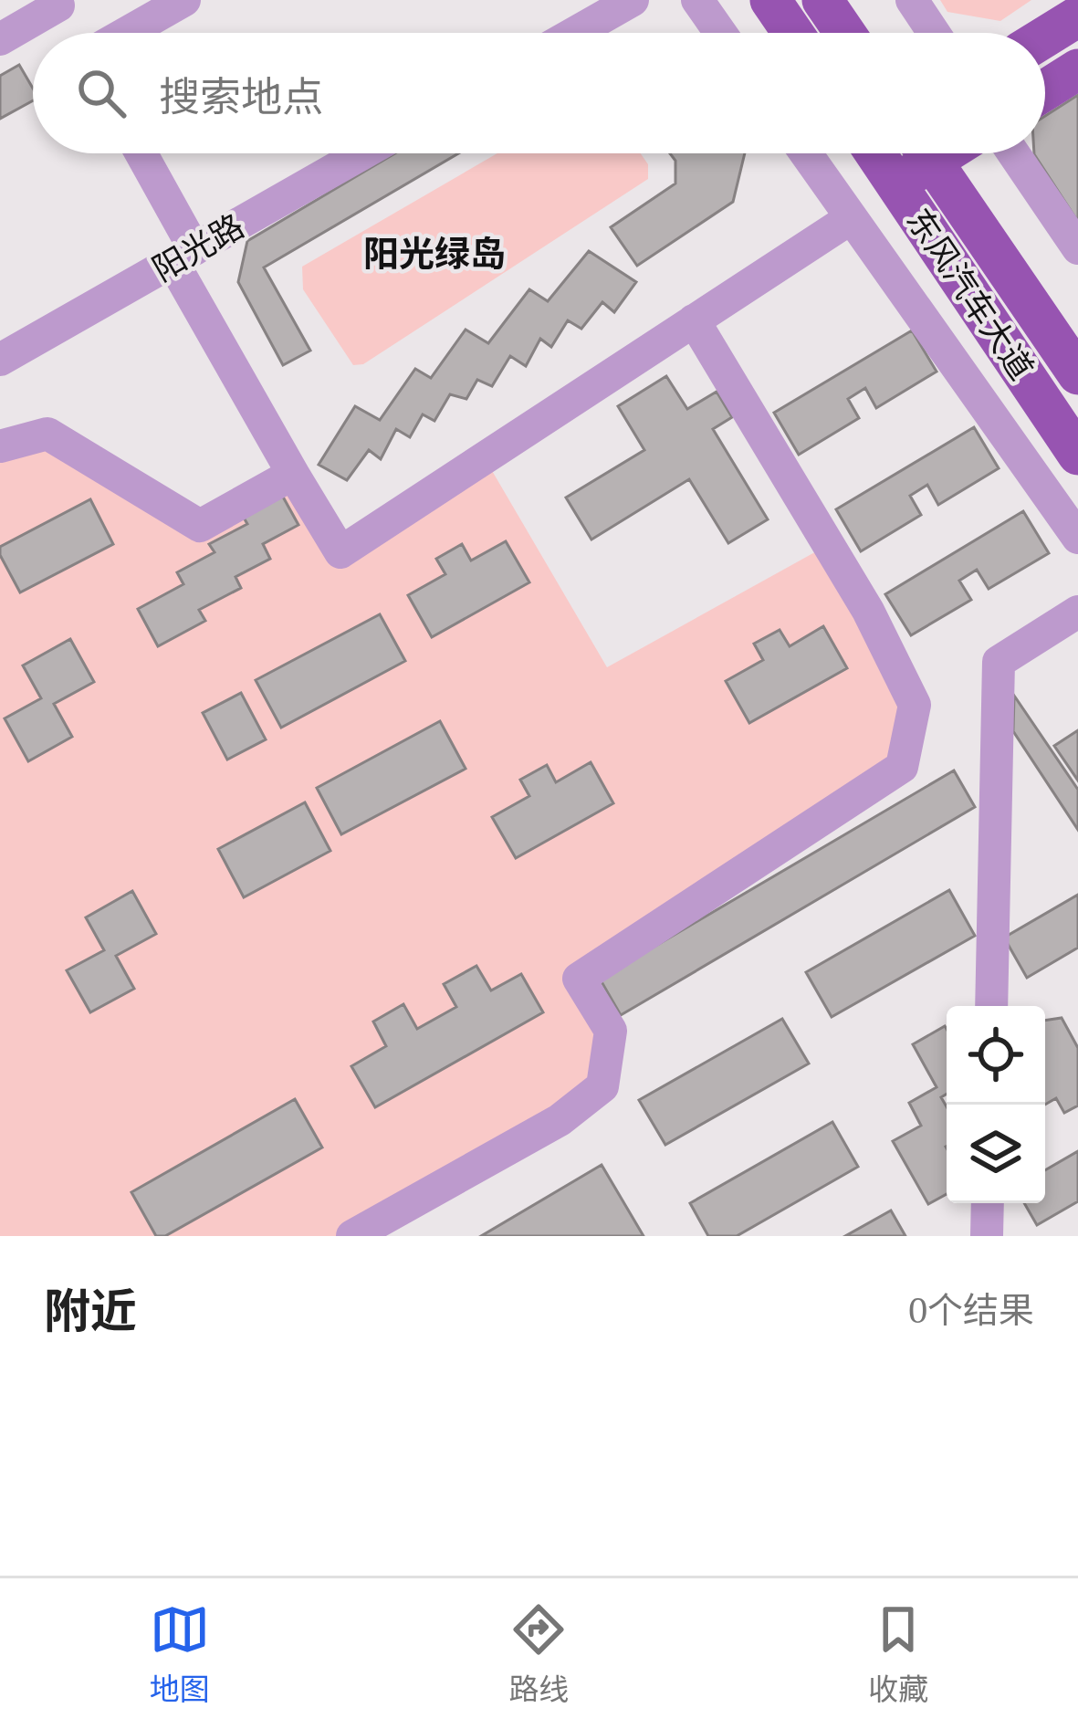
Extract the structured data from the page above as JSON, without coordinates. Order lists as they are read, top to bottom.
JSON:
{
  "streets": {
    "main road": ["东风汽车大道"],
    "street": ["阳光路"]
  },
  "districts": ["阳光绿岛"],
  "page": {
    "search": "搜索地点",
    "heading": ["附近", "0个结果"],
    "nav": ["地图", "路线", "收藏"]
  }
}
